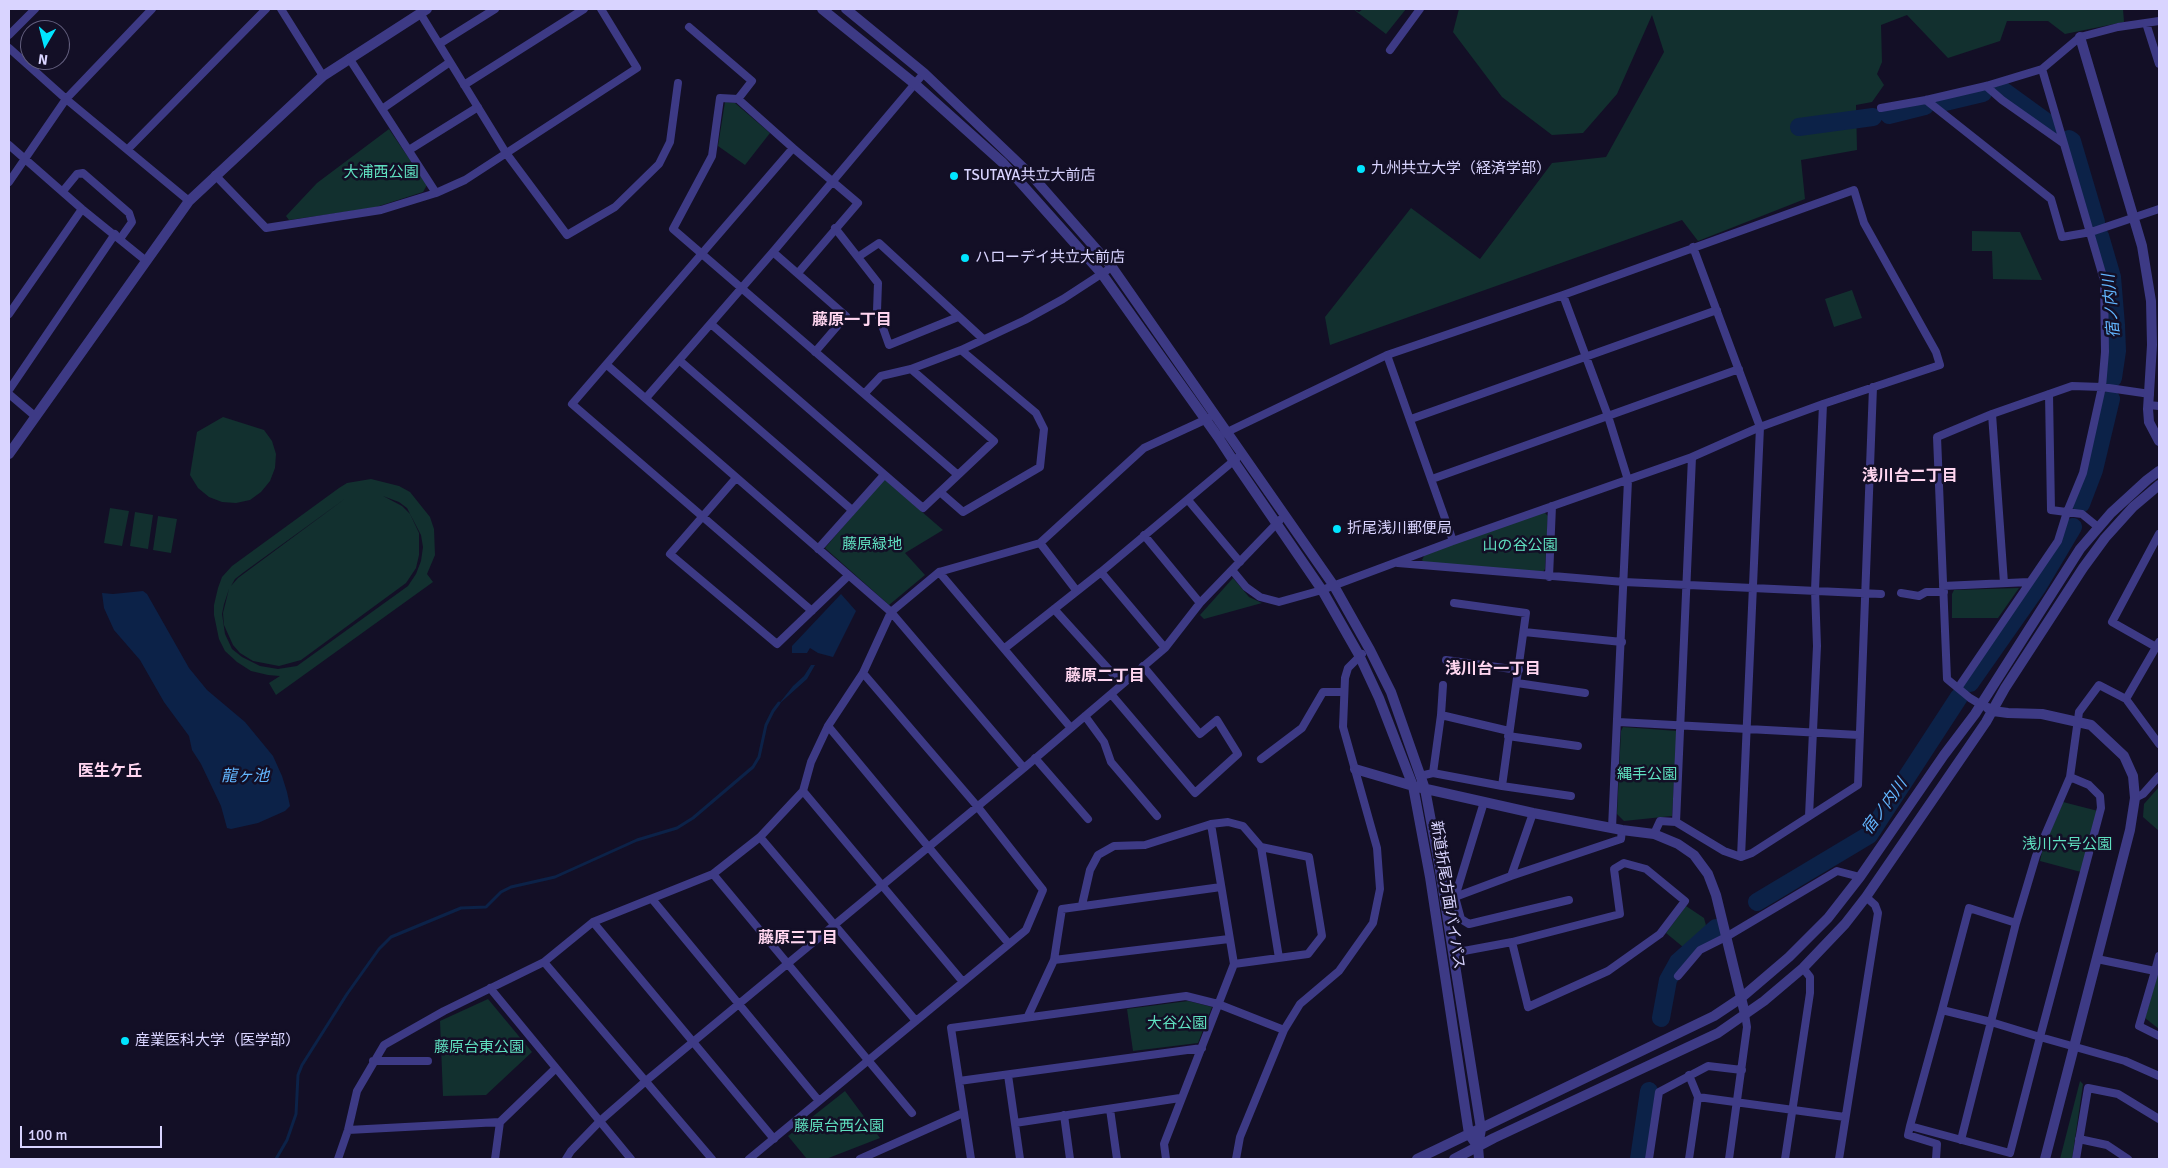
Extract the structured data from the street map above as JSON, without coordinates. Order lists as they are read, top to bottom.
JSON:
{
  "streets": {
    "street": ["新道折尾方面バイパス"]
  },
  "districts": [
    "藤原一丁目",
    "浅川台二丁目",
    "浅川台一丁目",
    "藤原二丁目",
    "医生ケ丘",
    "藤原三丁目"
  ],
  "water": ["宿ノ内川", "龍ヶ池"],
  "parks": [
    "大浦西公園",
    "藤原緑地",
    "山の谷公園",
    "縄手公園",
    "浅川六号公園",
    "大谷公園",
    "藤原台東公園",
    "藤原台西公園"
  ],
  "places": [
    "九州共立大学（経済学部）",
    "TSUTAYA共立大前店",
    "ハローデイ共立大前店",
    "折尾浅川郵便局",
    "産業医科大学（医学部）"
  ],
  "scale_bar": "100 m",
  "north": "bottom"
}
